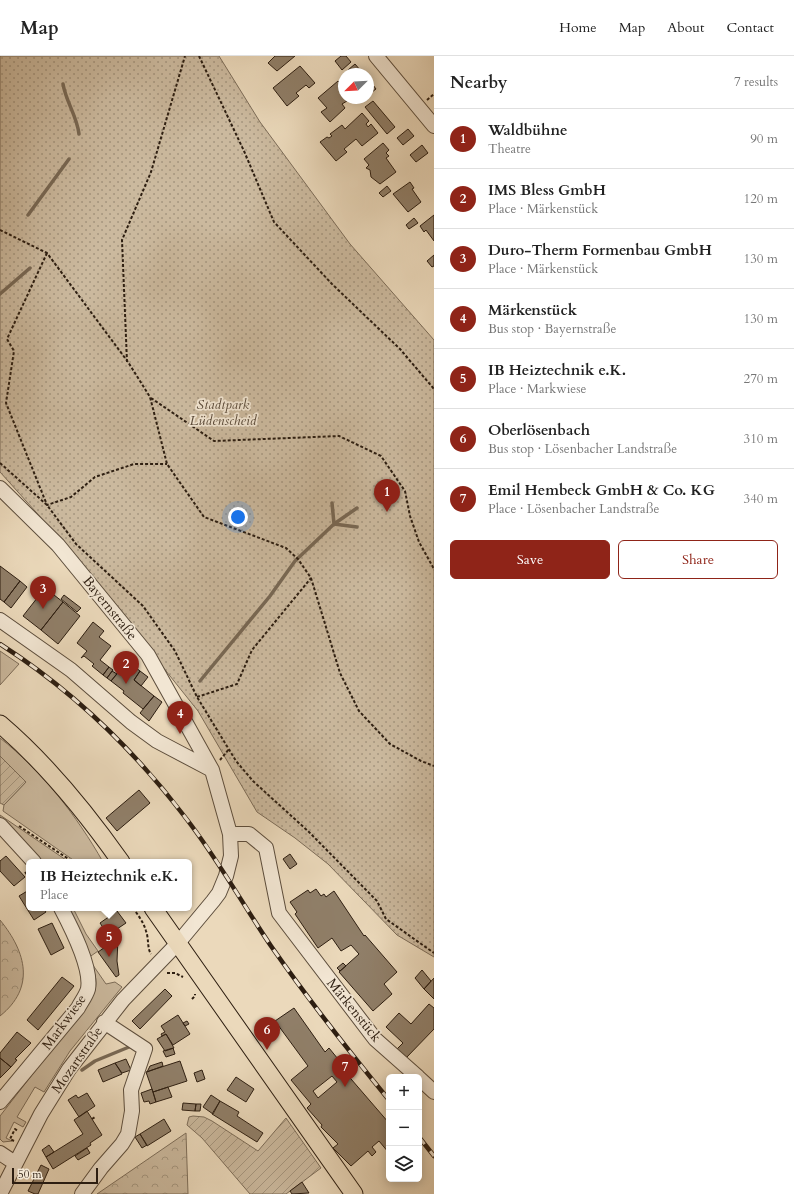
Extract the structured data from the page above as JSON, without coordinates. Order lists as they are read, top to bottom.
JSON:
{
  "streets": {
    "street": [
      "Bayernstraße",
      "Märkenstück",
      "Markwiese",
      "Mozartstraße"
    ]
  },
  "crossings": [
    ["Bayernstraße", "Märkenstück"]
  ],
  "parks": ["Stadtpark Lüdenscheid"],
  "scale_bar": "50 m",
  "north": "bottom left",
  "page": {
    "header": "Map",
    "nav": [
      "Home",
      "Map",
      "About",
      "Contact"
    ],
    "heading": ["Nearby", "7 results"],
    "list": [
      {
        "mark": "1",
        "name": "Waldbühne",
        "note": "Theatre",
        "value": "90 m"
      },
      {
        "mark": "2",
        "name": "IMS Bless GmbH",
        "note": "Place · Märkenstück",
        "value": "120 m"
      },
      {
        "mark": "3",
        "name": "Duro-Therm Formenbau GmbH",
        "note": "Place · Märkenstück",
        "value": "130 m"
      },
      {
        "mark": "4",
        "name": "Märkenstück",
        "note": "Bus stop · Bayernstraße",
        "value": "130 m"
      },
      {
        "mark": "5",
        "name": "IB Heiztechnik e.K.",
        "note": "Place · Markwiese",
        "value": "270 m"
      },
      {
        "mark": "6",
        "name": "Oberlösenbach",
        "note": "Bus stop · Lösenbacher Landstraße",
        "value": "310 m"
      },
      {
        "mark": "7",
        "name": "Emil Hembeck GmbH & Co. KG",
        "note": "Place · Lösenbacher Landstraße",
        "value": "340 m"
      }
    ],
    "pins": [
      "1",
      "3",
      "2",
      "4",
      "5",
      "6",
      "7"
    ],
    "buttons": ["Save", "Share"],
    "popup": ["IB Heiztechnik e.K.", "Place"],
    "map_buttons": ["+", "−"],
    "scale": "50 m"
  }
}
